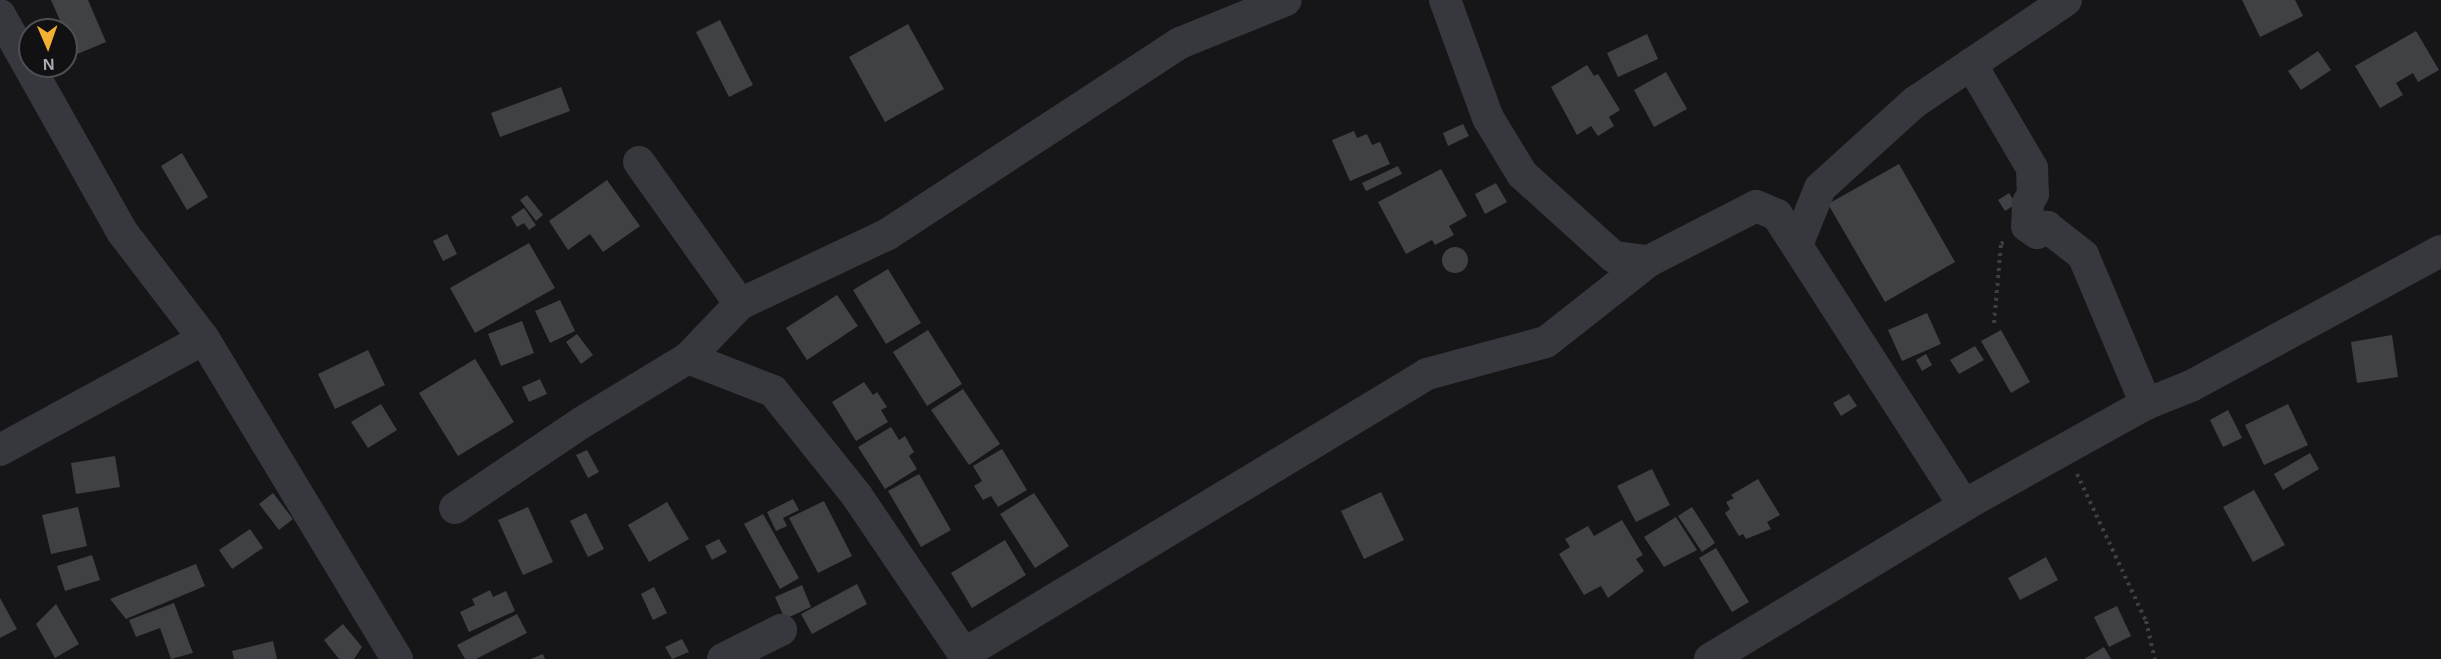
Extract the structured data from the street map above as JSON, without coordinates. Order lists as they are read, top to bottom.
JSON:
{
  "north": "bottom"
}
